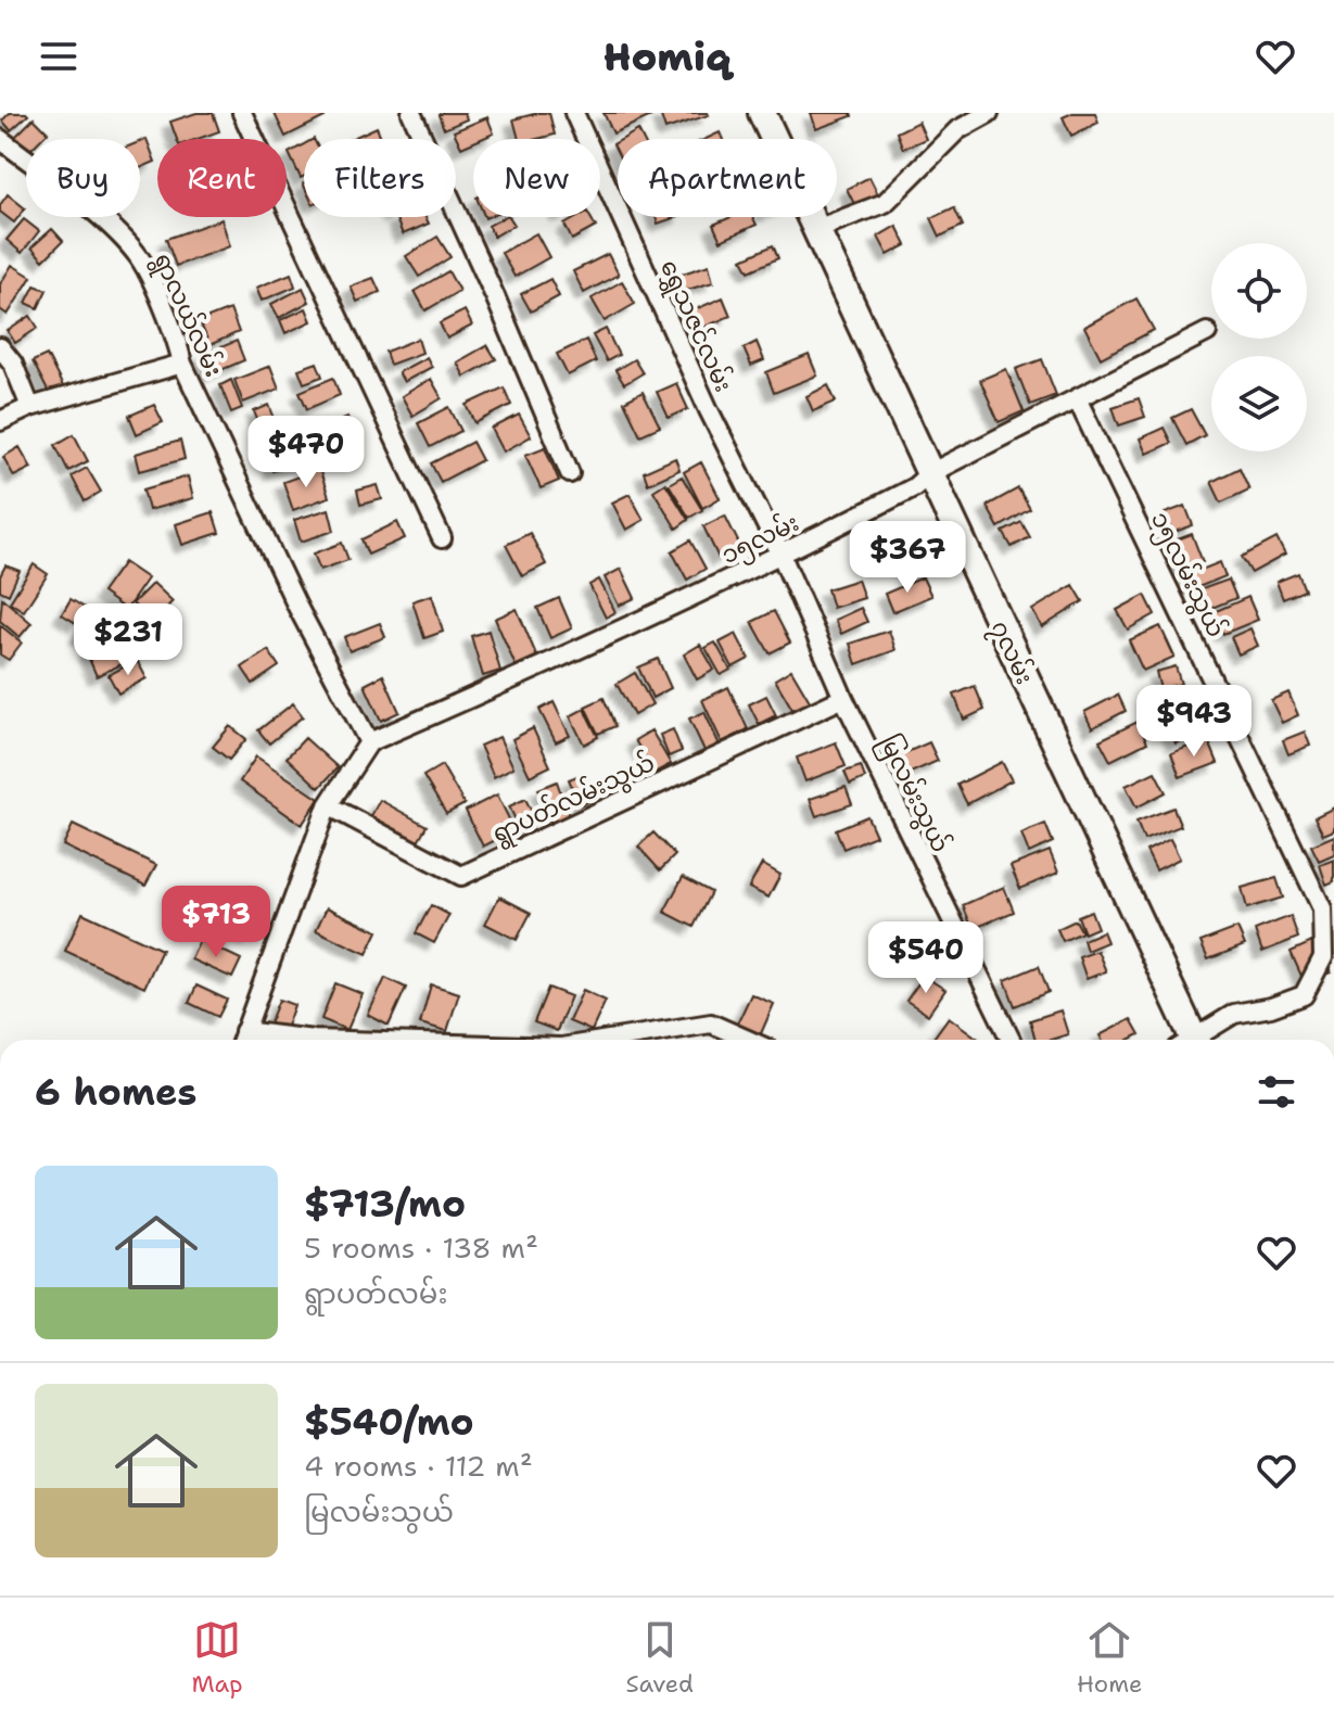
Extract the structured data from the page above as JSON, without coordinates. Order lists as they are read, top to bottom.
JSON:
{
  "streets": {
    "street": [
      "ရွာလယ်လမ်း",
      "ရွှေသဇင်လမ်း",
      "၁၅လမ်း",
      "၁၅လမ်းသွယ်",
      "၇လမ်း",
      "မြလမ်းသွယ်",
      "ရွာပတ်လမ်းသွယ်"
    ]
  },
  "crossings": [
    ["ရွာလယ်လမ်း", "၁၅လမ်း"],
    ["ရွှေသဇင်လမ်း", "၁၅လမ်း"],
    ["ရွှေသဇင်လမ်း", "မြလမ်းသွယ်"],
    ["၁၅လမ်း", "၁၅လမ်းသွယ်"],
    ["၁၅လမ်း", "၇လမ်း"],
    ["၁၅လမ်း", "မြလမ်းသွယ်"],
    ["မြလမ်းသွယ်", "ရွာပတ်လမ်းသွယ်"]
  ],
  "page": {
    "header": "Homiq",
    "chip": [
      "Buy",
      "Rent",
      "Filters",
      "New",
      "Apartment"
    ],
    "price": [
      "$470",
      "$367",
      "$231",
      "$943",
      "$713",
      "$540"
    ],
    "heading": "6 homes",
    "list": [
      {
        "name": "$713/mo",
        "note": "5 rooms · 138 m² · ရွာပတ်လမ်း"
      },
      {
        "name": "$540/mo",
        "note": "4 rooms · 112 m² · မြလမ်းသွယ်"
      }
    ],
    "tabs": ["Map", "Saved", "Home"]
  }
}
